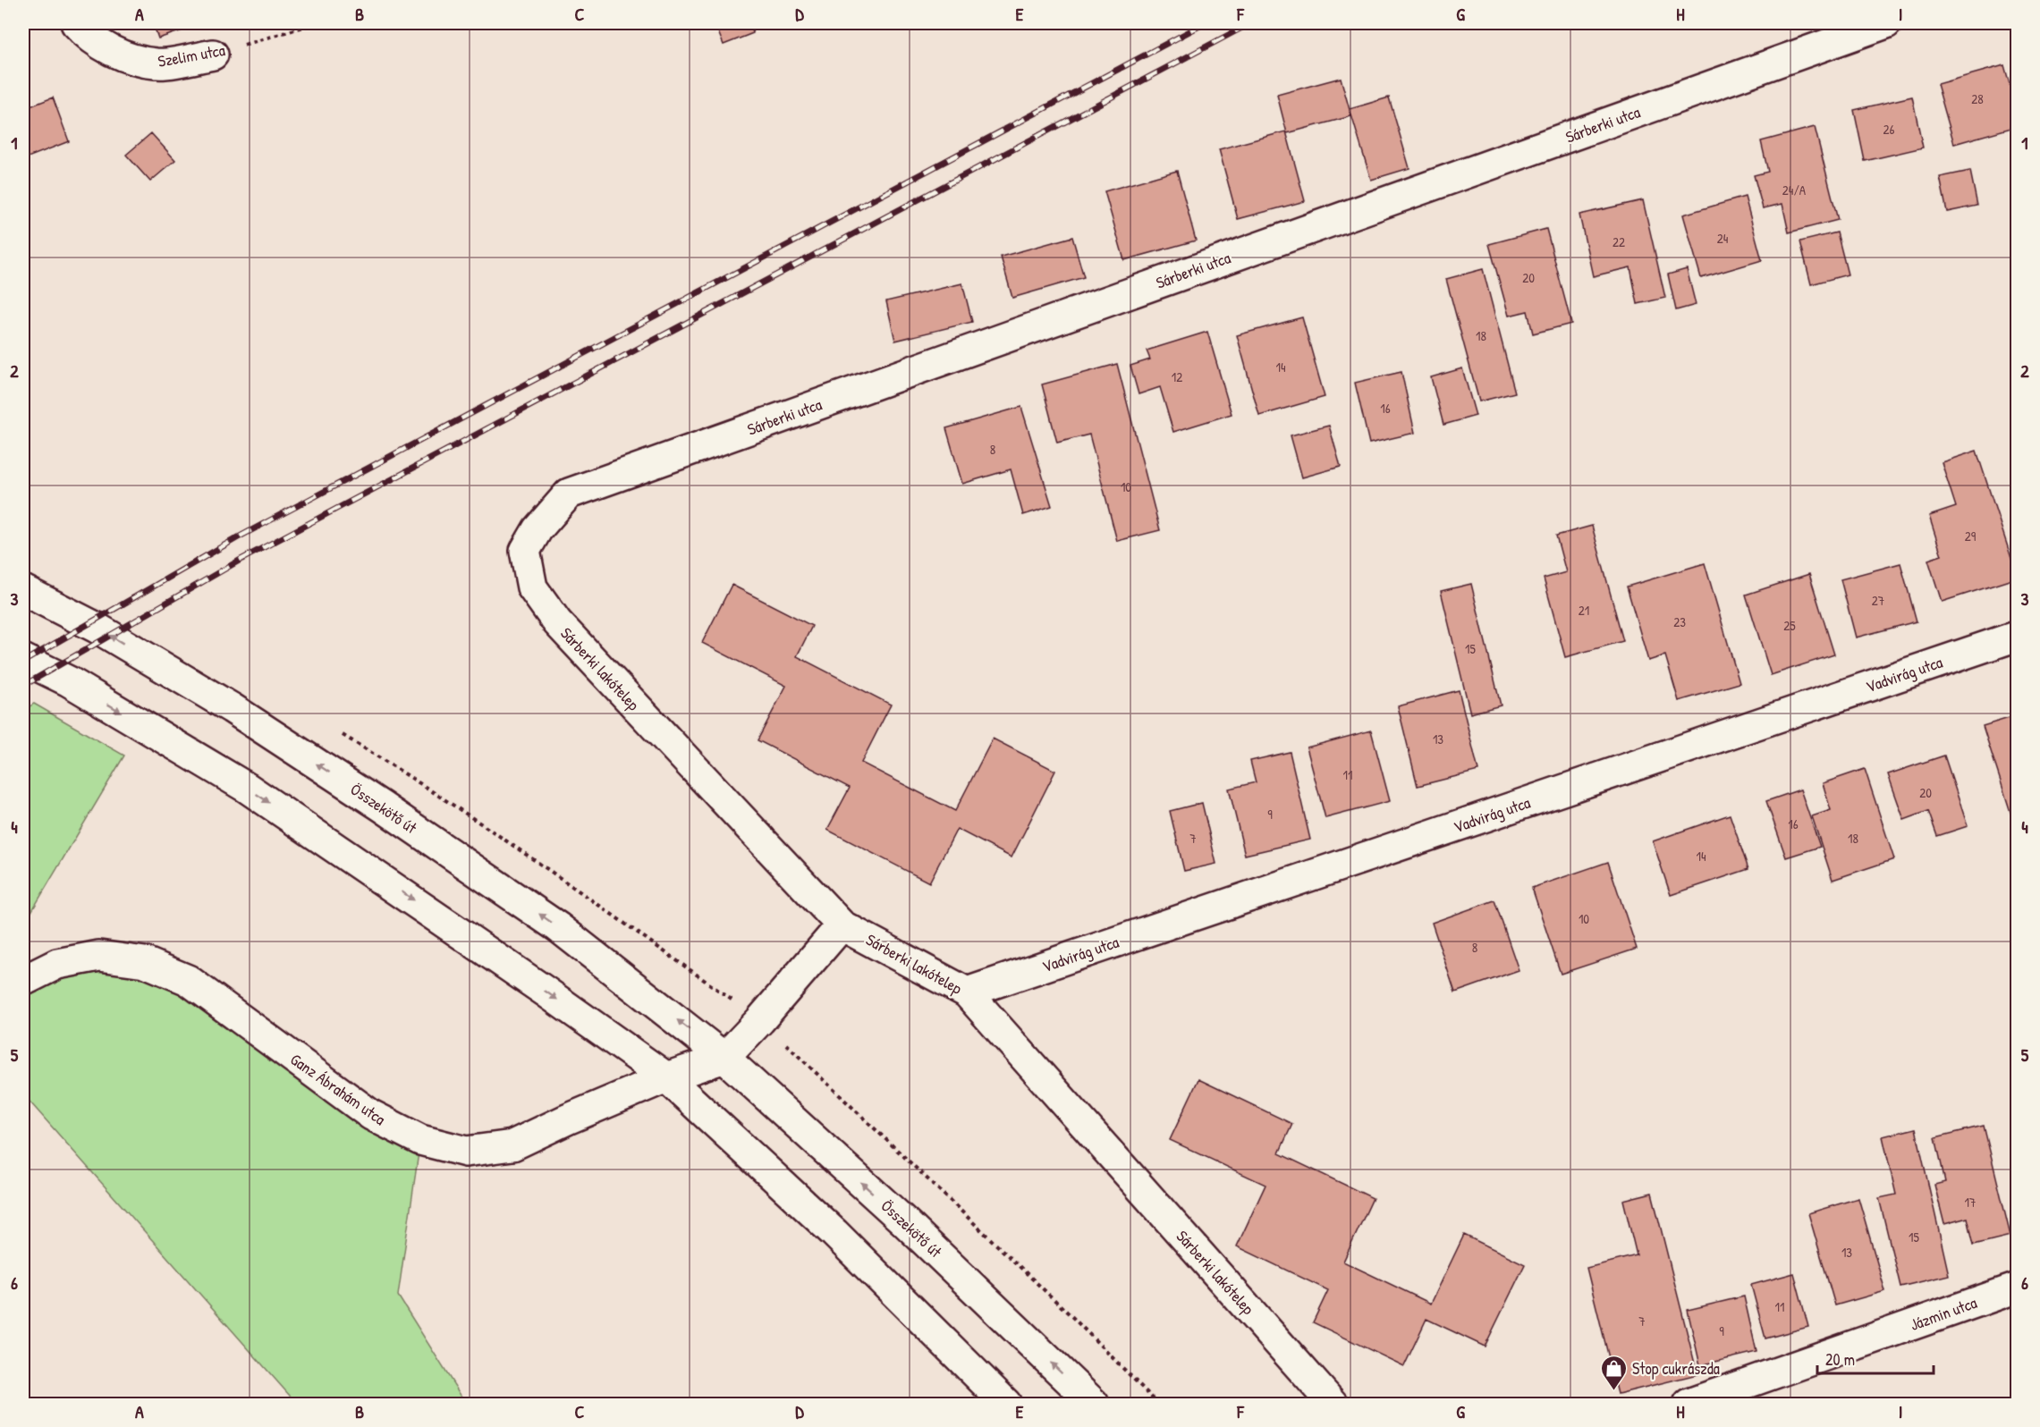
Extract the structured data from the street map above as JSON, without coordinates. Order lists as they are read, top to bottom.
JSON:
{
  "streets": {
    "street": [
      "Szelim utca",
      "Sárberki utca",
      "Sárberki lakótelep",
      "Vadvirág utca",
      "Összekötő út",
      "Ganz Ábrahám utca",
      "Jázmin utca"
    ]
  },
  "crossings": [
    ["Sárberki utca", "Sárberki lakótelep"],
    ["Sárberki lakótelep", "Vadvirág utca"]
  ],
  "places": {
    "shop": ["Stop cukrászda"]
  },
  "house_numbers": [
    "28",
    "26",
    "24/A",
    "24",
    "22",
    "20",
    "18",
    "14",
    "12",
    "16",
    "8",
    "10",
    "29",
    "27",
    "21",
    "23",
    "25",
    "15",
    "13",
    "11",
    "20",
    "9",
    "16",
    "7",
    "18",
    "14",
    "10",
    "8",
    "17",
    "15",
    "13",
    "11",
    "7",
    "9"
  ],
  "scale_bar": "20 m",
  "grid": {
    "columns": [
      "A",
      "B",
      "C",
      "D",
      "E",
      "F",
      "G",
      "H",
      "I"
    ],
    "rows": [
      "1",
      "2",
      "3",
      "4",
      "5",
      "6"
    ]
  }
}
